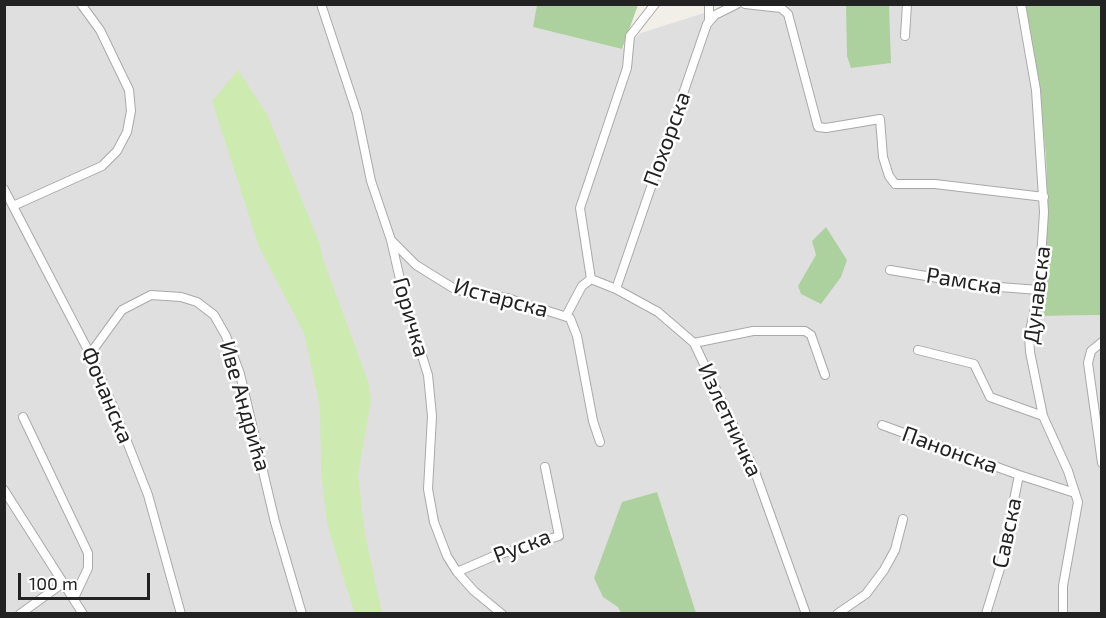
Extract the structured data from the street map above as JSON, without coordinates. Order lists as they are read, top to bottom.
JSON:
{
  "streets": {
    "street": [
      "Похорска",
      "Рамска",
      "Дунавска",
      "Истарска",
      "Горичка",
      "Фочанска",
      "Иве Андрића",
      "Излетничка",
      "Панонска",
      "Савска",
      "Руска"
    ]
  },
  "crossings": [
    ["Похорска", "Излетничка"],
    ["Рамска", "Дунавска"],
    ["Дунавска", "Савска"],
    ["Истарска", "Горичка"],
    ["Горичка", "Руска"],
    ["Фочанска", "Иве Андрића"],
    ["Панонска", "Савска"]
  ],
  "scale_bar": "100 m"
}
